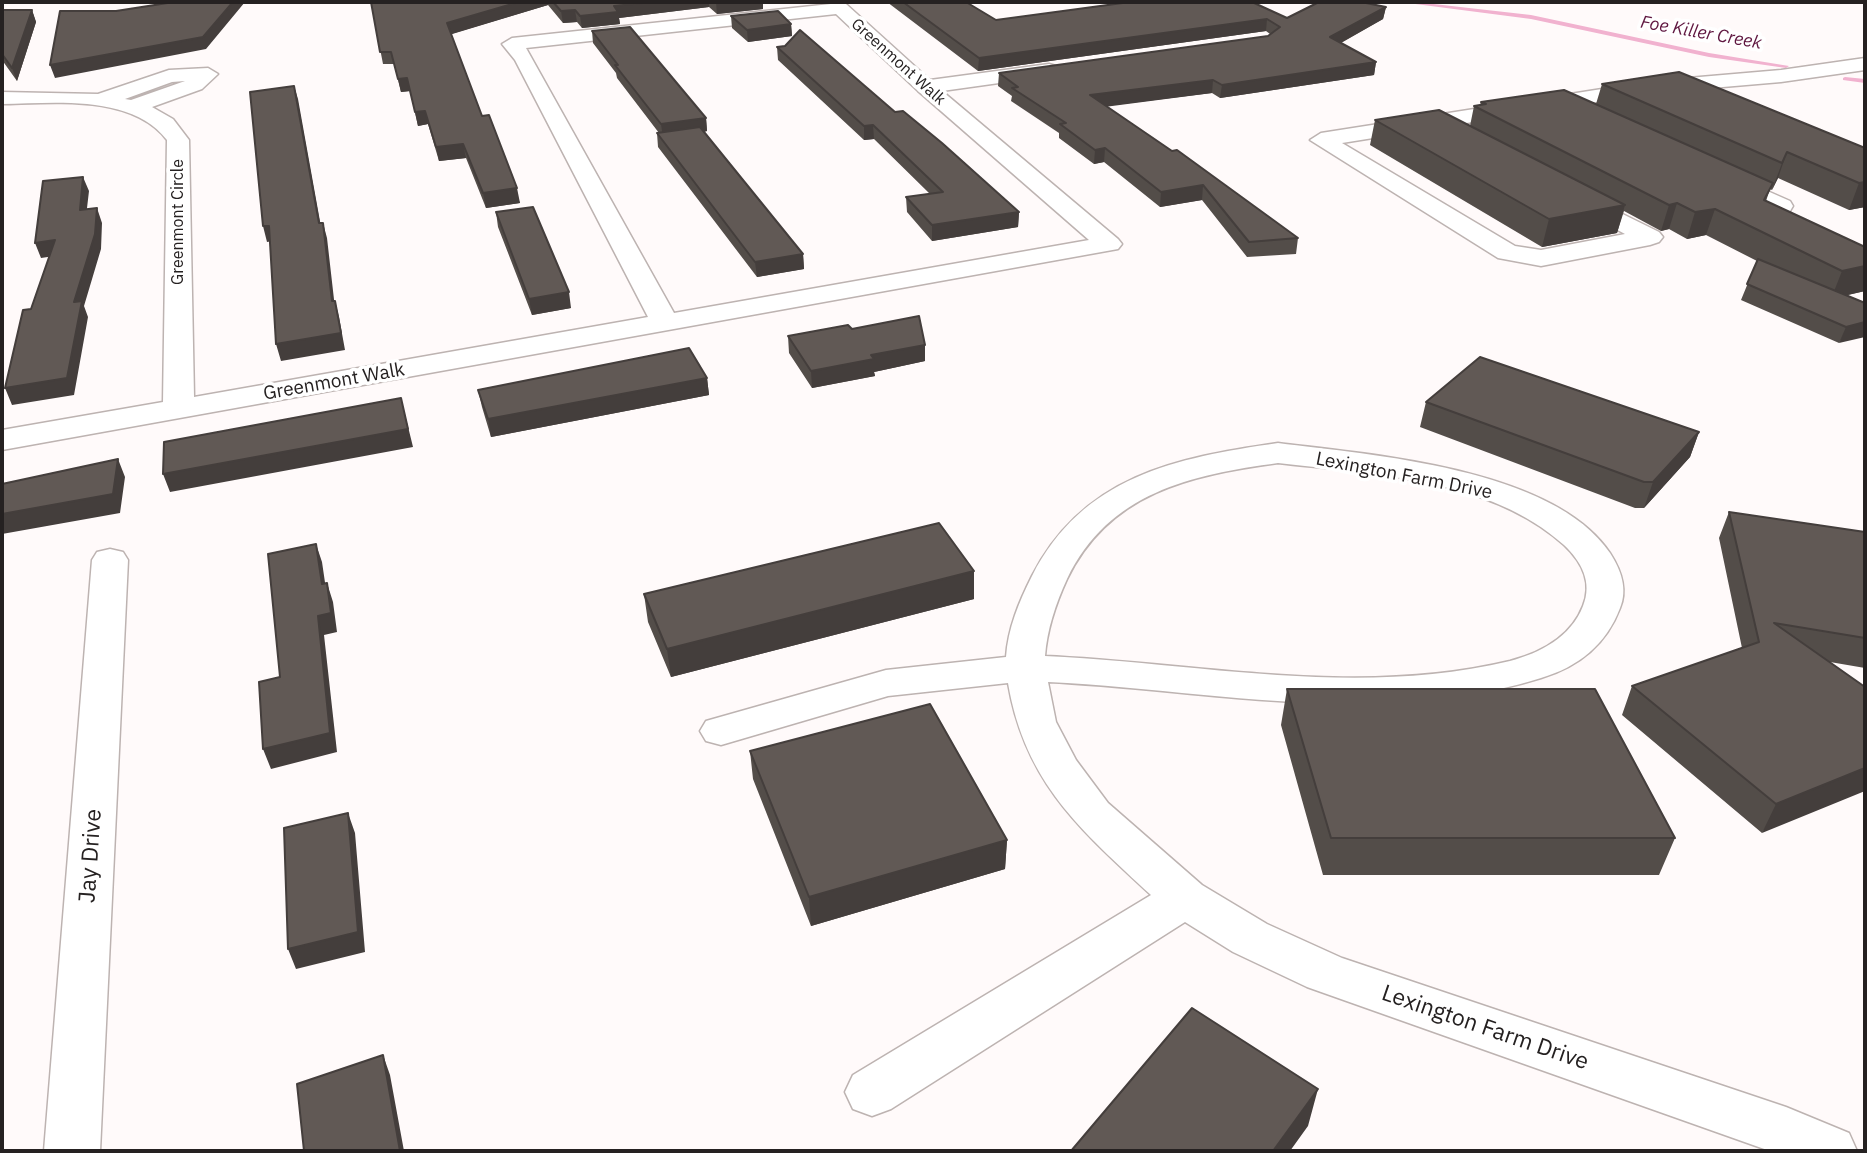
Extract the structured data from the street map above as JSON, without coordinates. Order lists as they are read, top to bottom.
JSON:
{
  "streets": {
    "street": [
      "Greenmont Walk",
      "Greenmont Circle",
      "Lexington Farm Drive",
      "Jay Drive"
    ]
  },
  "crossings": [
    ["Greenmont Walk", "Greenmont Circle"]
  ],
  "water": ["Foe Killer Creek"]
}
